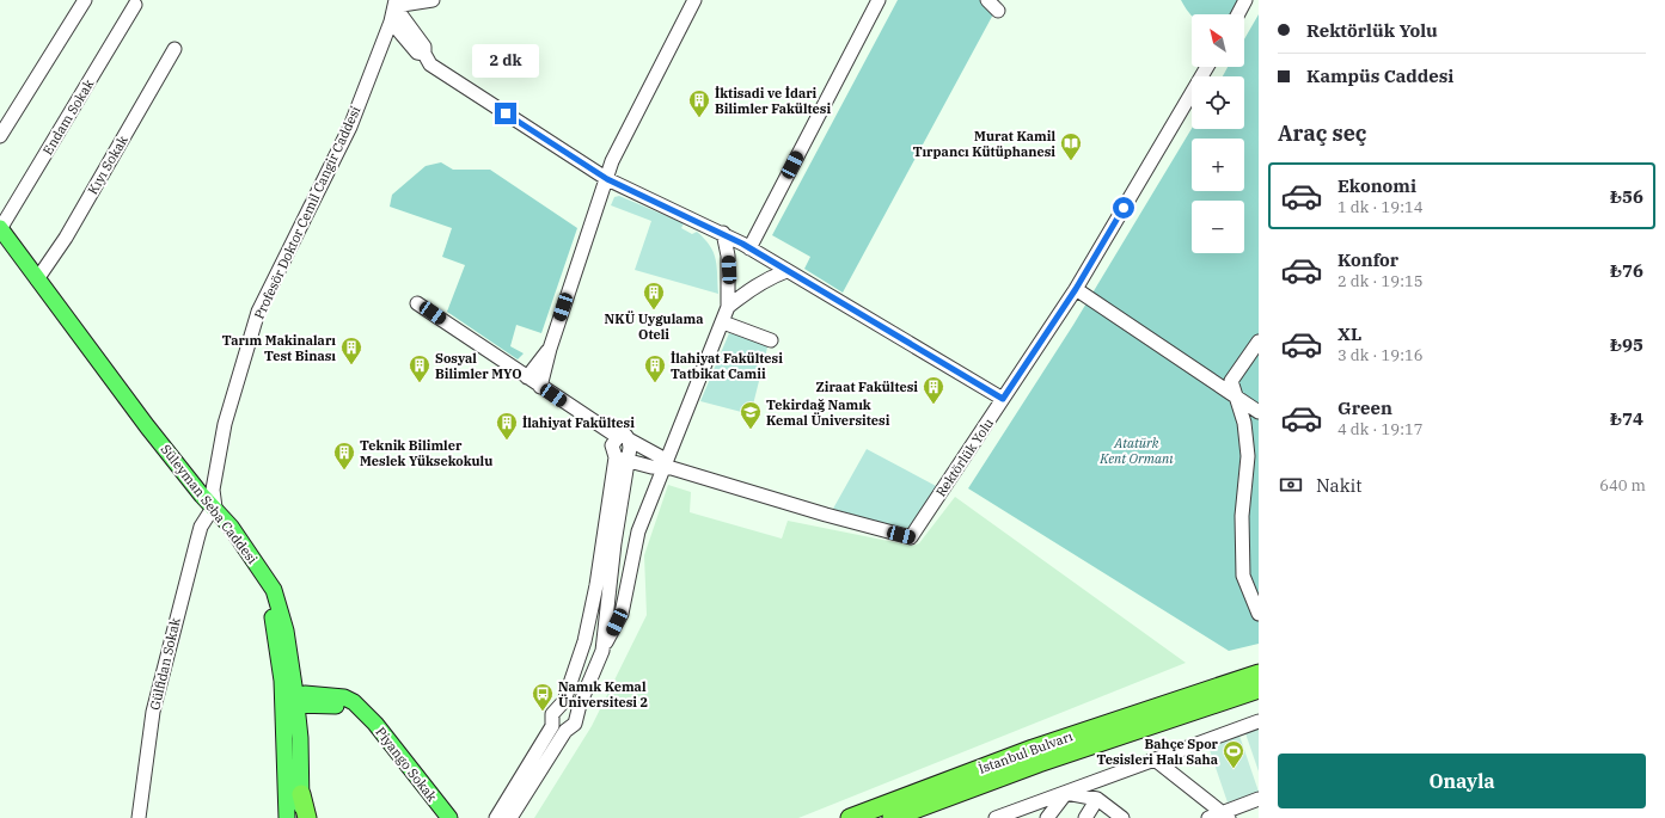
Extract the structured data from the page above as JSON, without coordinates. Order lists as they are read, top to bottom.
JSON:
{
  "streets": {
    "highway": ["İstanbul Bulvarı"],
    "main road": ["Süleyman Seba Caddesi", "Piyango Sokak"],
    "street": [
      "Endam Sokak",
      "Kıyı Sokak",
      "Profesör Doktor Cemil Cangir Caddesi",
      "Rektörlük Yolu",
      "Gülfidan Sokak"
    ]
  },
  "crossings": [
    ["Endam Sokak", "Süleyman Seba Caddesi"],
    ["Kıyı Sokak", "Süleyman Seba Caddesi"],
    ["Profesör Doktor Cemil Cangir Caddesi", "Süleyman Seba Caddesi"],
    ["Profesör Doktor Cemil Cangir Caddesi", "Gülfidan Sokak"],
    ["Süleyman Seba Caddesi", "Gülfidan Sokak"],
    ["Süleyman Seba Caddesi", "Piyango Sokak"]
  ],
  "parks": ["Atatürk Kent Ormanı"],
  "places": {
    "building": [
      "İktisadi ve İdari Bilimler Fakültesi",
      "NKÜ Uygulama Oteli",
      "Tarım Makinaları Test Binası",
      "Sosyal Bilimler MYO",
      "İlahiyat Fakültesi Tatbikat Camii",
      "Ziraat Fakültesi",
      "İlahiyat Fakültesi",
      "Teknik Bilimler Meslek Yüksekokulu"
    ],
    "library": ["Murat Kamil Tırpancı Kütüphanesi"],
    "school or university": ["Tekirdağ Namık Kemal Üniversitesi"],
    "bus stop": ["Namık Kemal Üniversitesi 2"],
    "sports": ["Bahçe Spor Tesisleri Halı Saha"]
  },
  "north": "top left",
  "page": {
    "banner": ["Rektörlük Yolu", "Kampüs Caddesi"],
    "map_buttons": ["+", "−"],
    "bubble": "2 dk",
    "heading": "Araç seç",
    "list": [
      {
        "name": "Ekonomi",
        "note": "1 dk · 19:14",
        "value": "₺56"
      },
      {
        "name": "Konfor",
        "note": "2 dk · 19:15",
        "value": "₺76"
      },
      {
        "name": "XL",
        "note": "3 dk · 19:16",
        "value": "₺95"
      },
      {
        "name": "Green",
        "note": "4 dk · 19:17",
        "value": "₺74"
      }
    ],
    "pay": ["Nakit", "640 m"],
    "buttons": "Onayla"
  }
}
